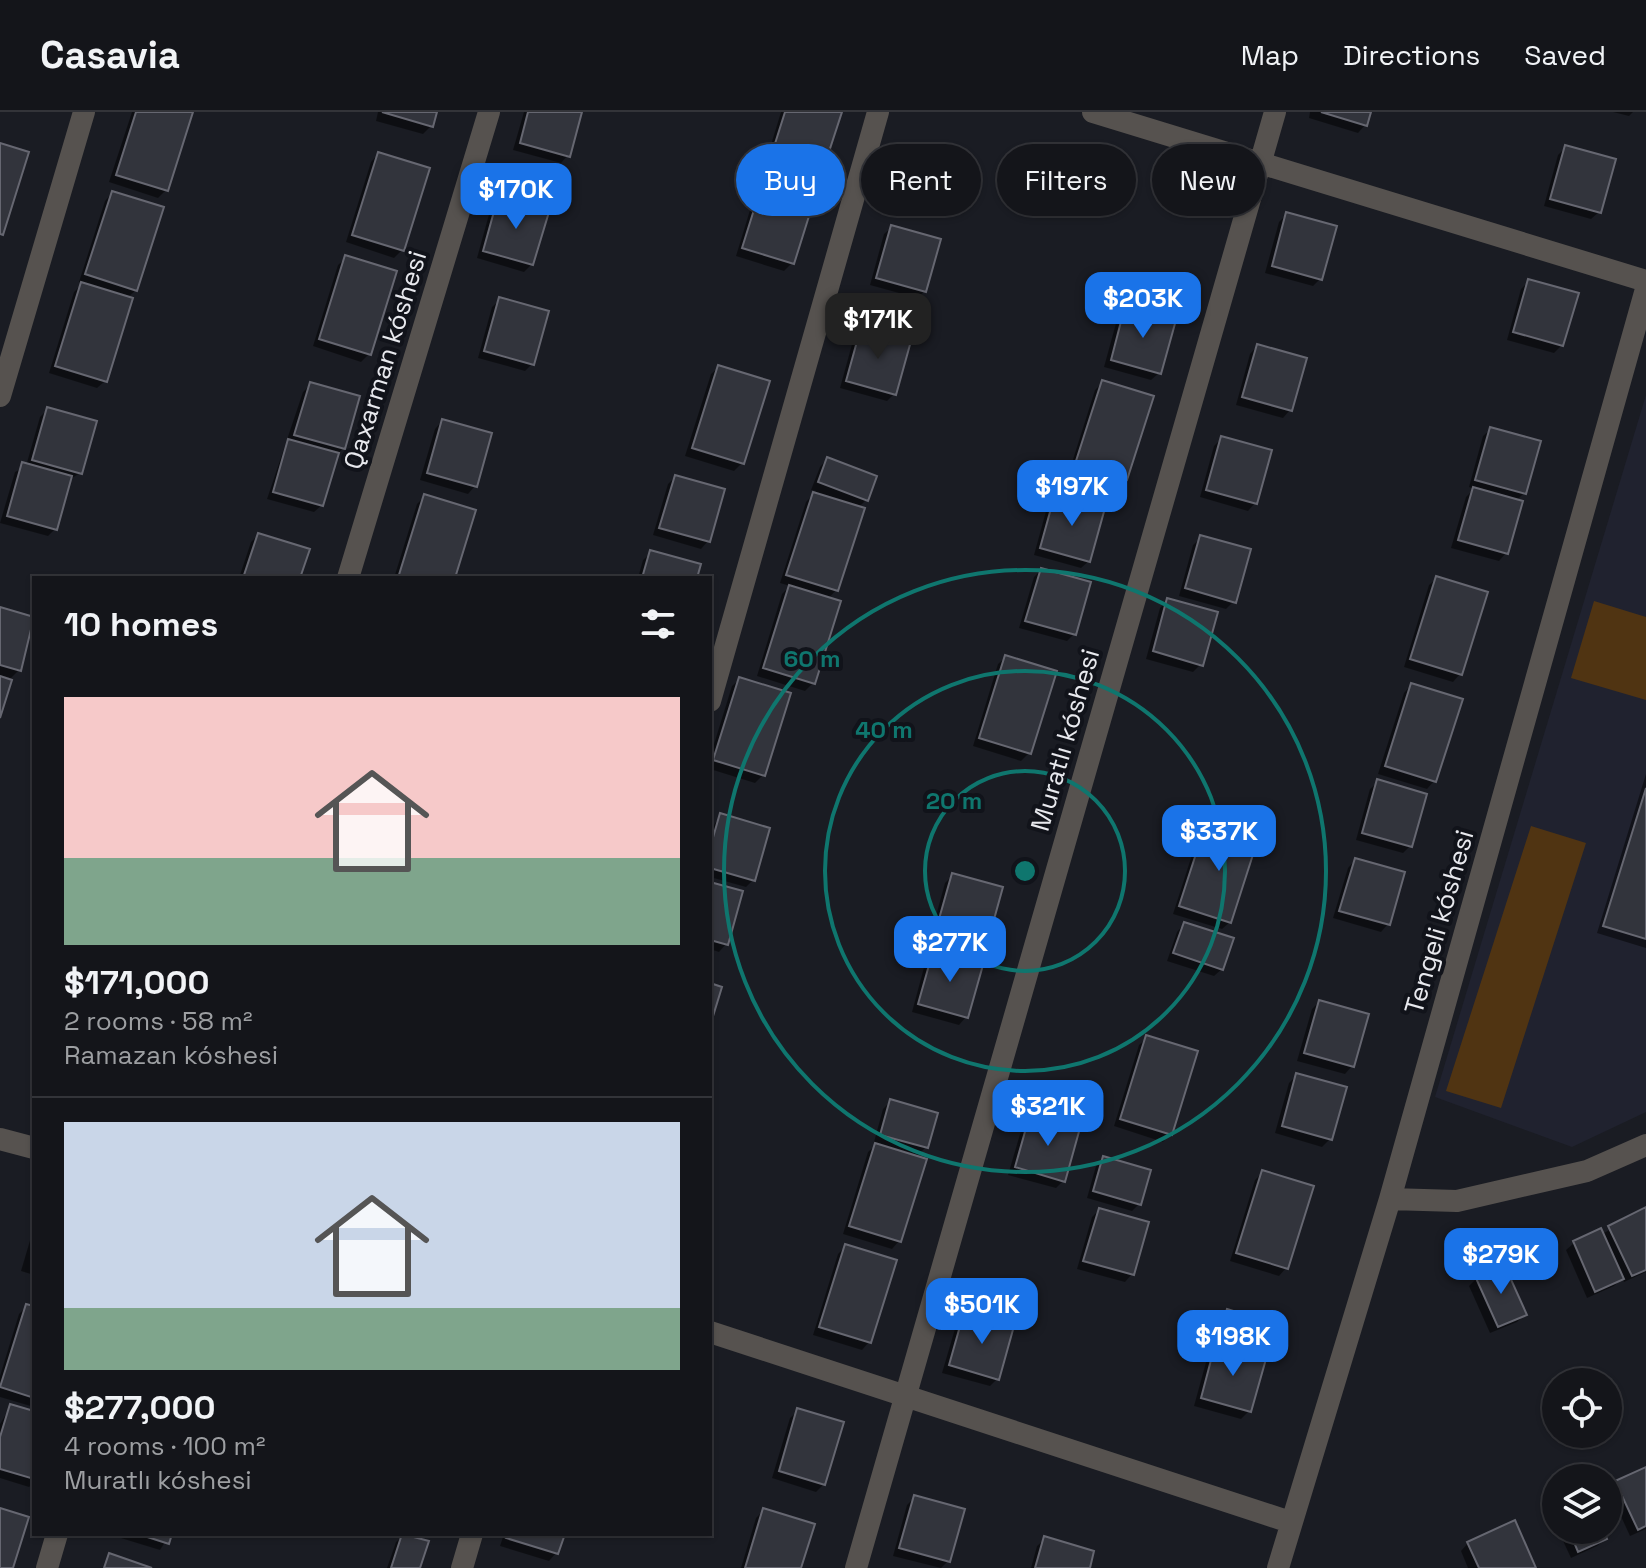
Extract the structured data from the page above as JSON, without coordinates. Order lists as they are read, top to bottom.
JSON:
{
  "streets": {
    "street": ["Qaxarman kóshesi", "Muratlı kóshesi", "Tengeli kóshesi"]
  },
  "page": {
    "header": "Casavia",
    "nav": ["Map", "Directions", "Saved"],
    "chip": [
      "Buy",
      "Rent",
      "Filters",
      "New"
    ],
    "price": [
      "$170K",
      "$203K",
      "$171K",
      "$197K",
      "$337K",
      "$277K",
      "$321K",
      "$279K",
      "$501K",
      "$198K"
    ],
    "heading": "10 homes",
    "list": [
      {
        "name": "$171,000",
        "note": "2 rooms · 58 m² · Ramazan kóshesi"
      },
      {
        "name": "$277,000",
        "note": "4 rooms · 100 m² · Muratlı kóshesi"
      }
    ]
  },
  "rings": ["60 m", "40 m", "20 m"]
}
